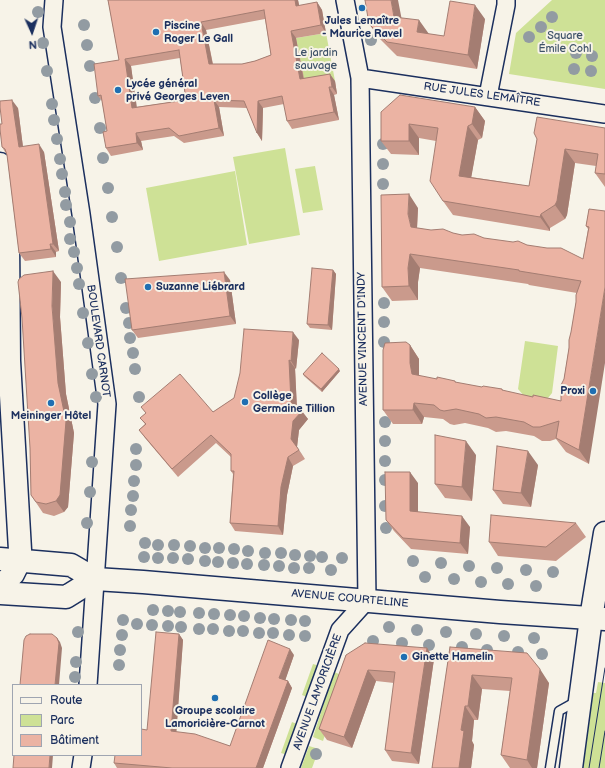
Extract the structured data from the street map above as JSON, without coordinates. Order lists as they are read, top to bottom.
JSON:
{
  "streets": {
    "main road": ["AVENUE COURTELINE"],
    "street": [
      "RUE JULES LEMAÎTRE",
      "AVENUE VINCENT D'INDY",
      "BOULEVARD CARNOT",
      "AVENUE LAMORICIÈRE"
    ]
  },
  "crossings": [
    ["RUE JULES LEMAÎTRE", "AVENUE VINCENT D'INDY"],
    ["AVENUE VINCENT D'INDY", "AVENUE COURTELINE"],
    ["AVENUE VINCENT D'INDY", "AVENUE LAMORICIÈRE"],
    ["BOULEVARD CARNOT", "AVENUE COURTELINE"],
    ["AVENUE COURTELINE", "AVENUE LAMORICIÈRE"]
  ],
  "parks": ["Square Émile Cohl", "Le jardin sauvage"],
  "places": [
    "Jules Lemaître - Maurice Ravel",
    "Piscine Roger Le Gall",
    "Lycée général privé Georges Leven",
    "Suzanne Liébrard",
    "Proxi",
    "Collège Germaine Tillion",
    "Meininger Hôtel",
    "Ginette Hamelin",
    "Groupe scolaire Lamoricière-Carnot"
  ],
  "legend": ["Route", "Parc", "Bâtiment"],
  "north": "bottom"
}
